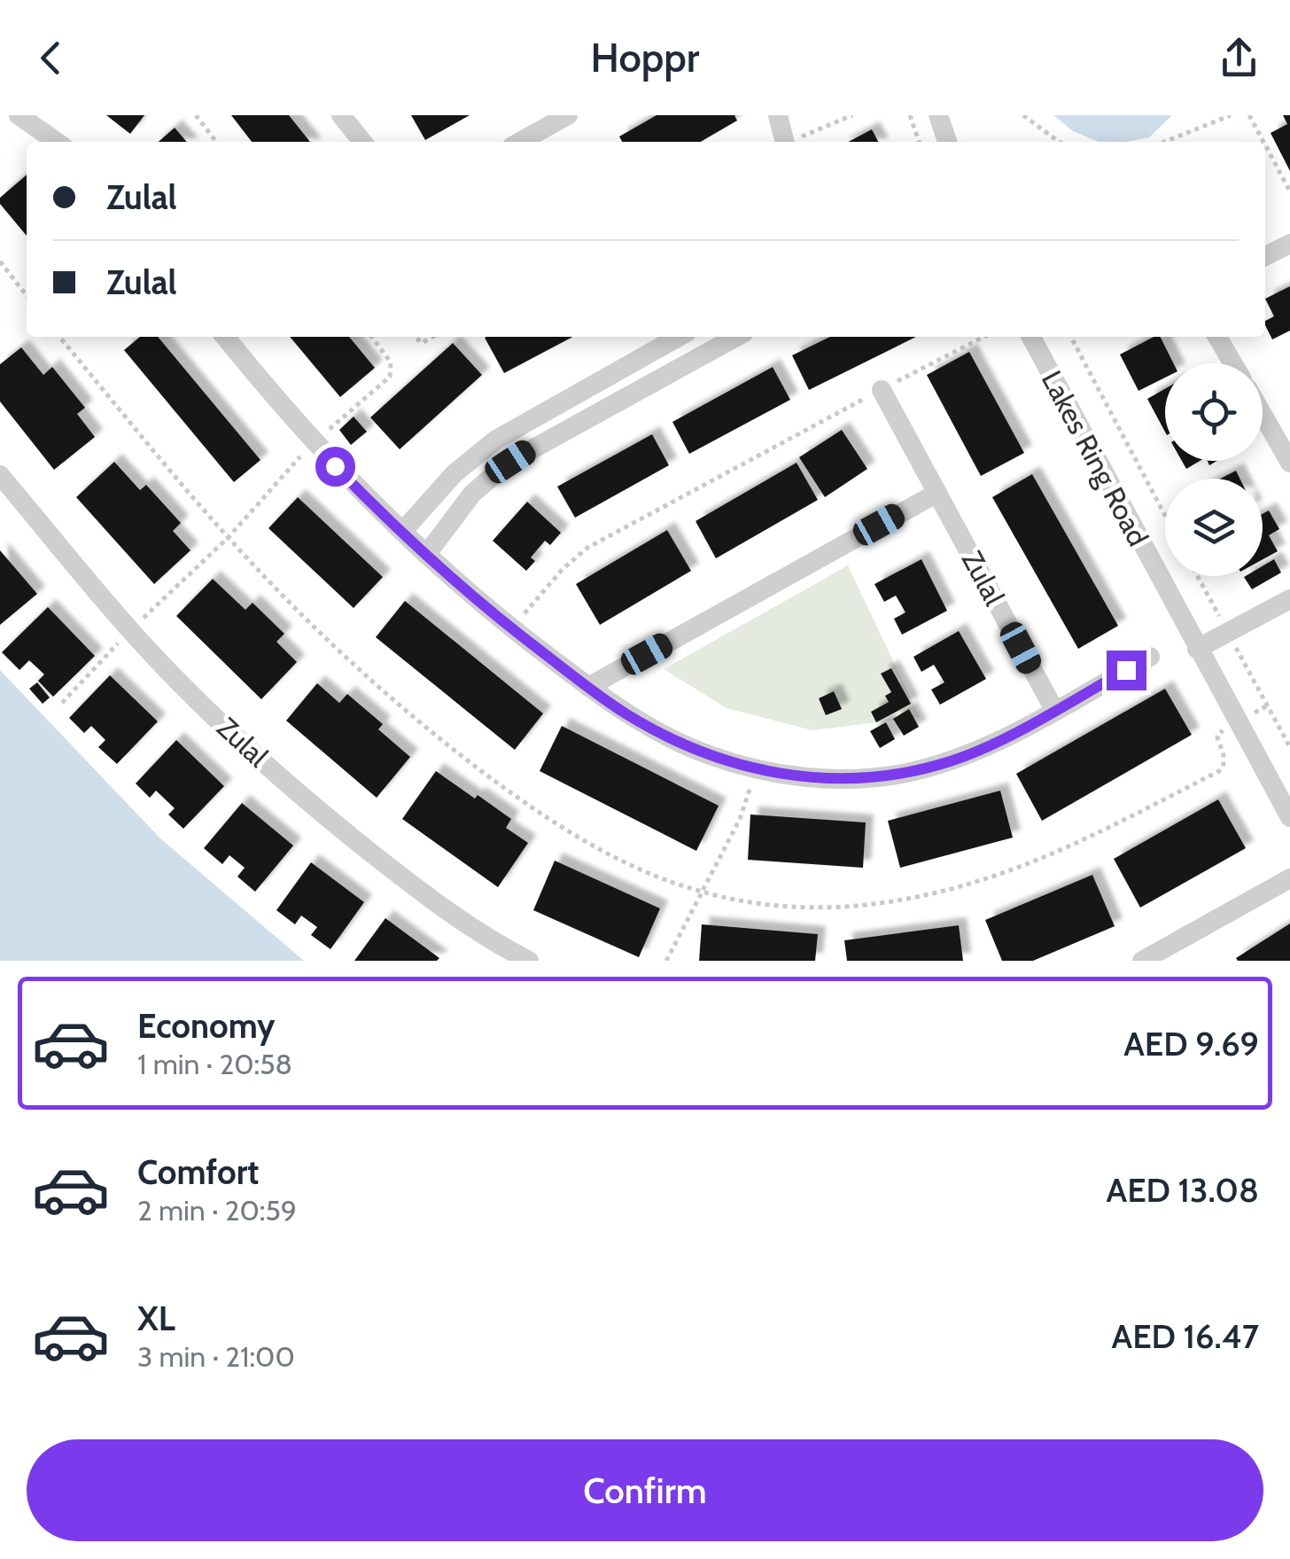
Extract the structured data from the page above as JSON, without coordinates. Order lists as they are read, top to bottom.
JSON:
{
  "streets": {
    "street": ["Lakes Ring Road", "Zulal"]
  },
  "page": {
    "header": "Hoppr",
    "banner": ["Zulal", "Zulal"],
    "list": [
      {
        "name": "Economy",
        "note": "1 min · 20:58",
        "value": "AED 9.69"
      },
      {
        "name": "Comfort",
        "note": "2 min · 20:59",
        "value": "AED 13.08"
      },
      {
        "name": "XL",
        "note": "3 min · 21:00",
        "value": "AED 16.47"
      }
    ],
    "buttons": "Confirm"
  }
}
